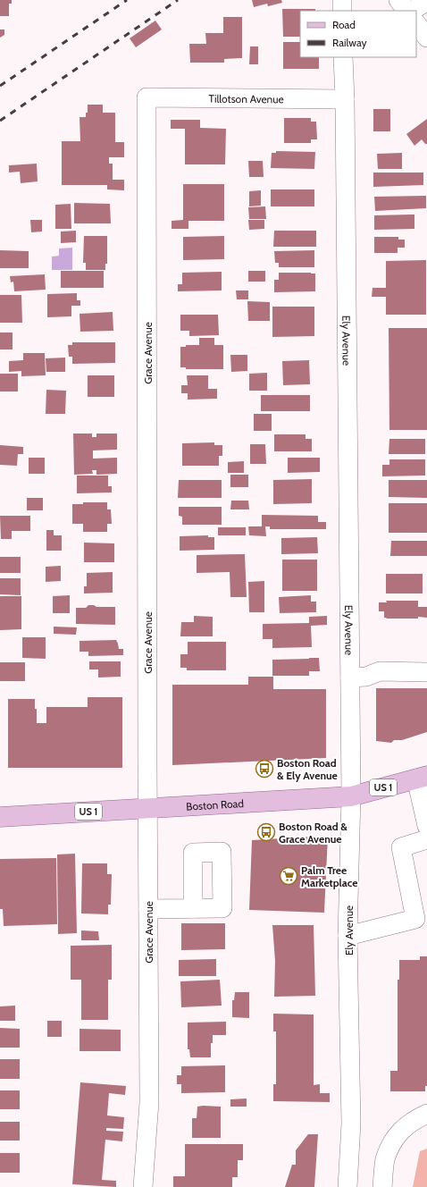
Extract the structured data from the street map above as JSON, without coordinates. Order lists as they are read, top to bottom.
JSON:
{
  "streets": {
    "main road": ["US 1", "Boston Road"],
    "street": ["Tillotson Avenue", "Ely Avenue", "Grace Avenue"]
  },
  "crossings": [
    ["Tillotson Avenue", "Ely Avenue"],
    ["Tillotson Avenue", "Grace Avenue"],
    ["Ely Avenue", "Boston Road"],
    ["Grace Avenue", "Boston Road"]
  ],
  "places": {
    "bus stop": ["Boston Road & Ely Avenue", "Boston Road & Grace Avenue"],
    "supermarket": ["Palm Tree Marketplace"]
  },
  "legend": ["Road", "Railway"]
}
